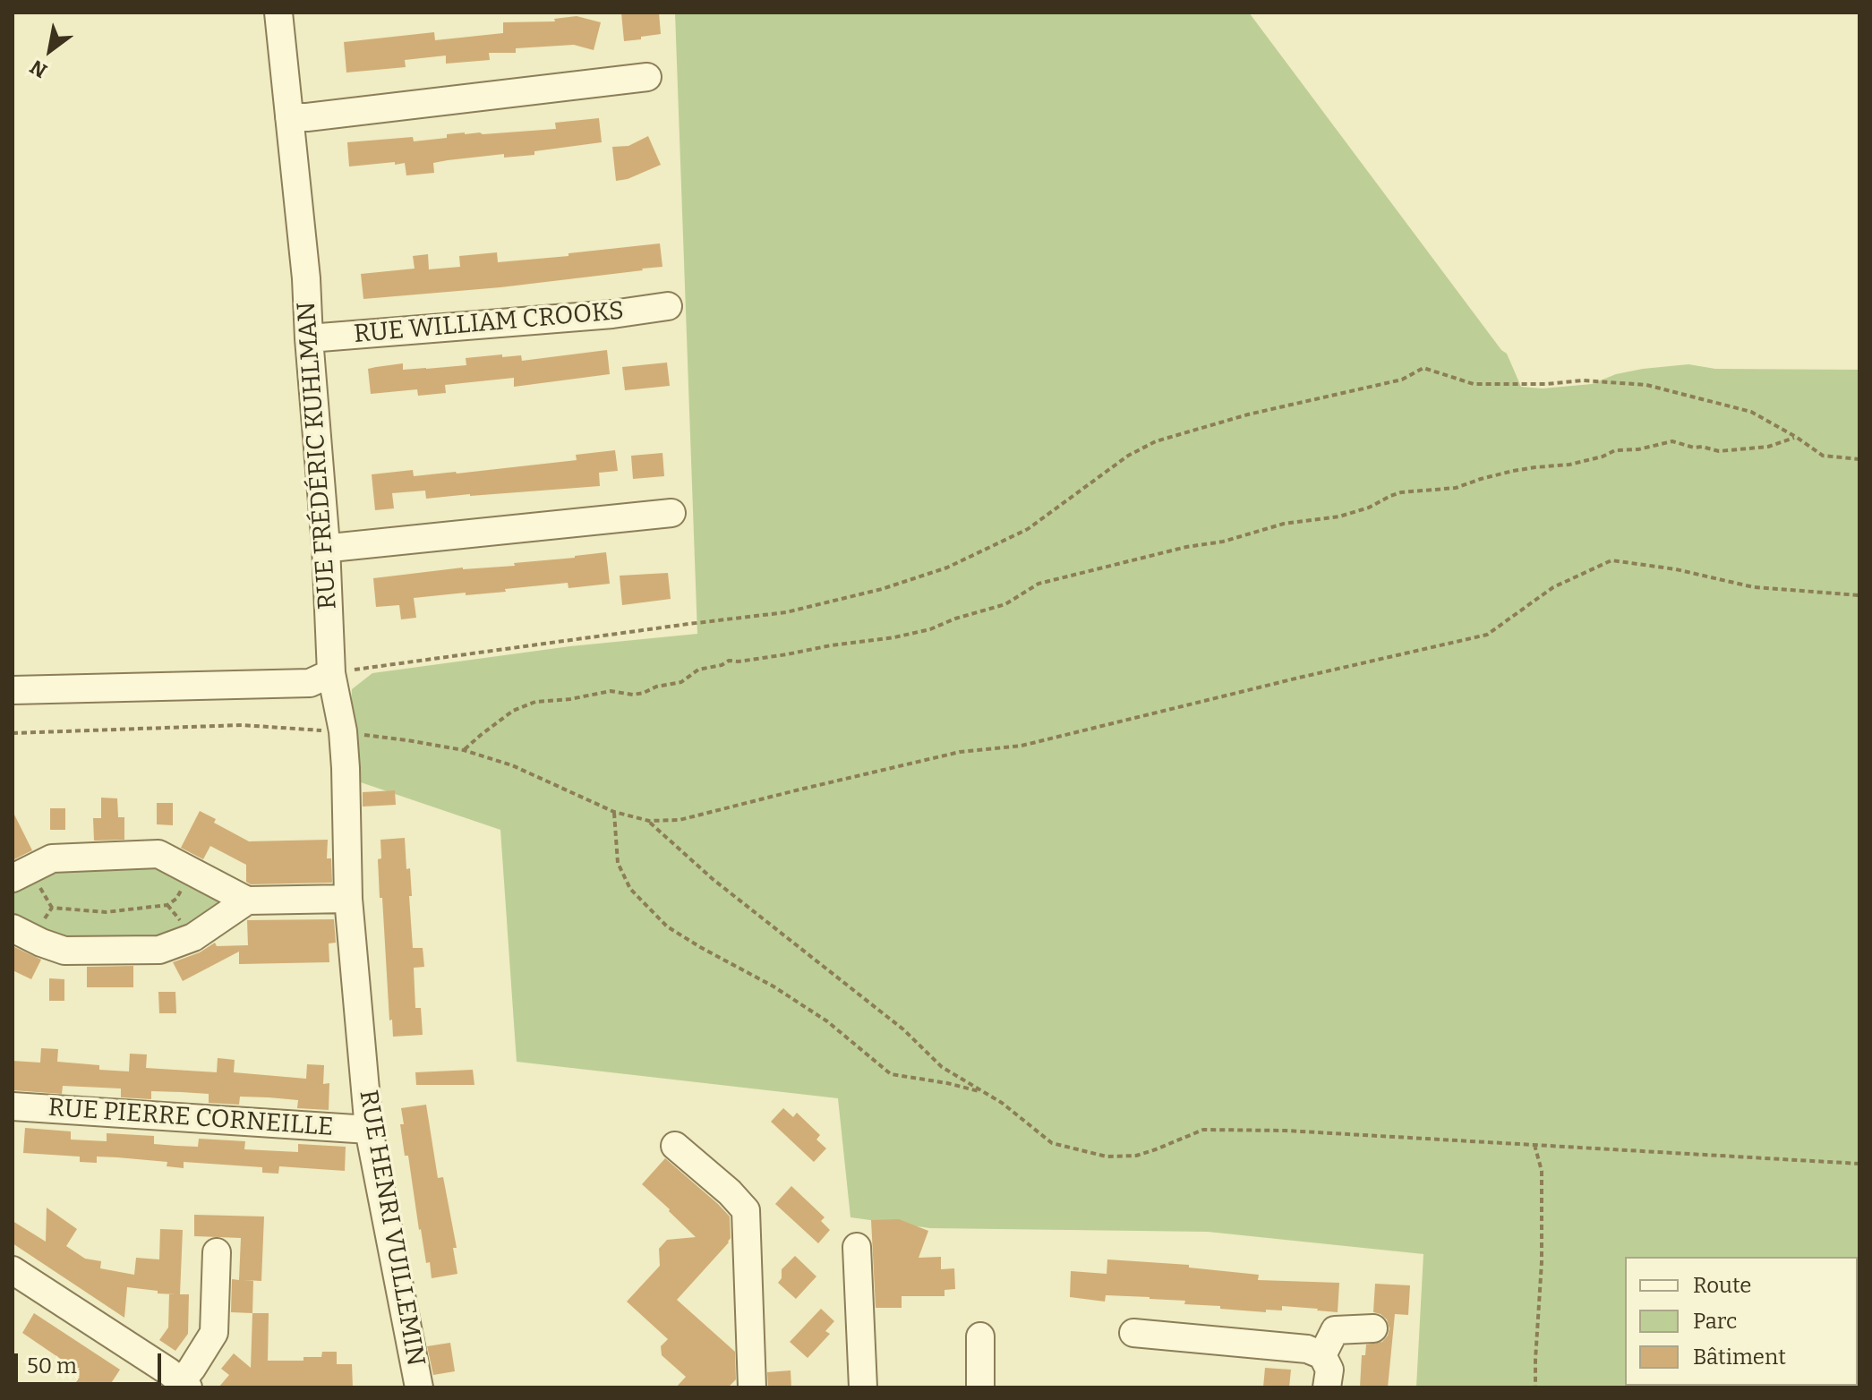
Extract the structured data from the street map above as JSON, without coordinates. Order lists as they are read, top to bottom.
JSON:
{
  "streets": {
    "street": [
      "RUE WILLIAM CROOKS",
      "RUE FRÉDÉRIC KUHLMAN",
      "RUE PIERRE CORNEILLE",
      "RUE HENRI VUILLEMIN"
    ]
  },
  "crossings": [
    ["RUE WILLIAM CROOKS", "RUE FRÉDÉRIC KUHLMAN"],
    ["RUE FRÉDÉRIC KUHLMAN", "RUE HENRI VUILLEMIN"],
    ["RUE PIERRE CORNEILLE", "RUE HENRI VUILLEMIN"]
  ],
  "legend": ["Route", "Parc", "Bâtiment"],
  "scale_bar": "50 m",
  "north": "bottom left"
}
